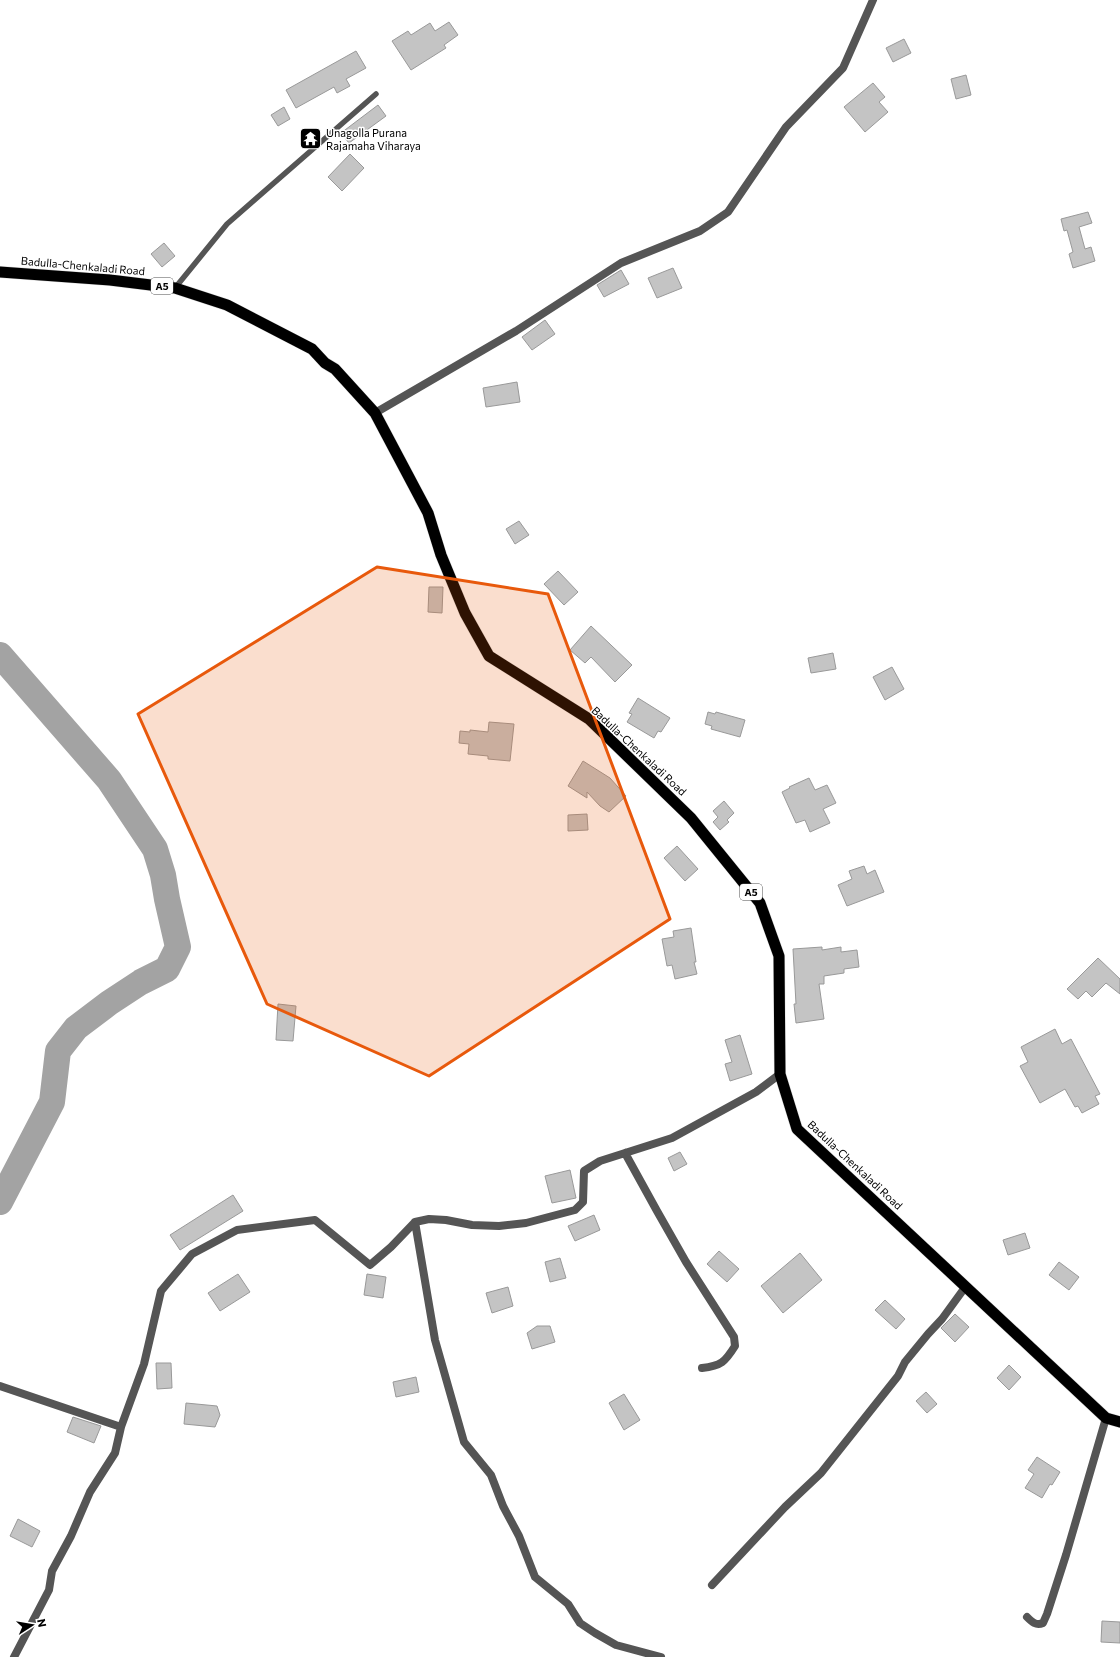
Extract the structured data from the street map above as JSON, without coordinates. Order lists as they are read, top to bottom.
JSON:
{
  "streets": {
    "highway": ["Badulla-Chenkaladi Road", "A5"]
  },
  "places": {
    "temple": ["Unagolla Purana Rajamaha Viharaya"]
  },
  "north": "right"
}
